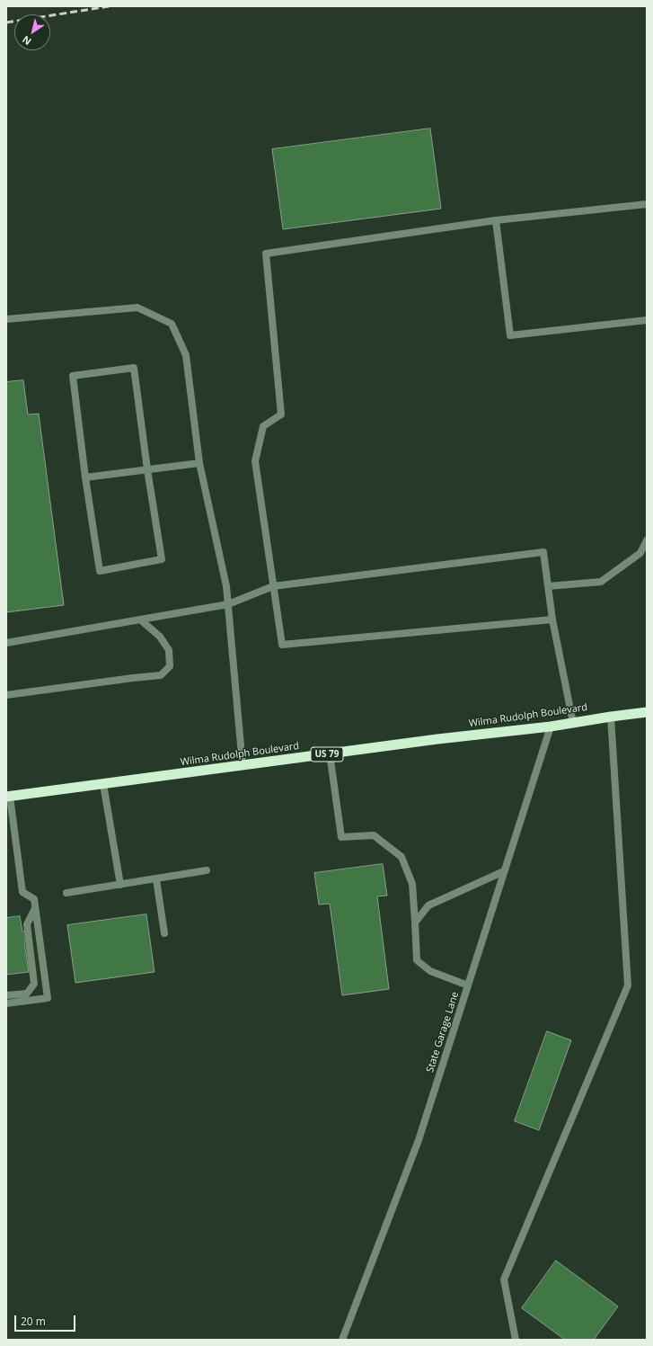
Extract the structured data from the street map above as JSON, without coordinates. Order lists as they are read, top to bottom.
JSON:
{
  "streets": {
    "highway": ["Wilma Rudolph Boulevard", "US 79"],
    "street": ["State Garage Lane"]
  },
  "crossings": [
    ["Wilma Rudolph Boulevard", "State Garage Lane"]
  ],
  "scale_bar": "20 m",
  "north": "bottom left"
}
